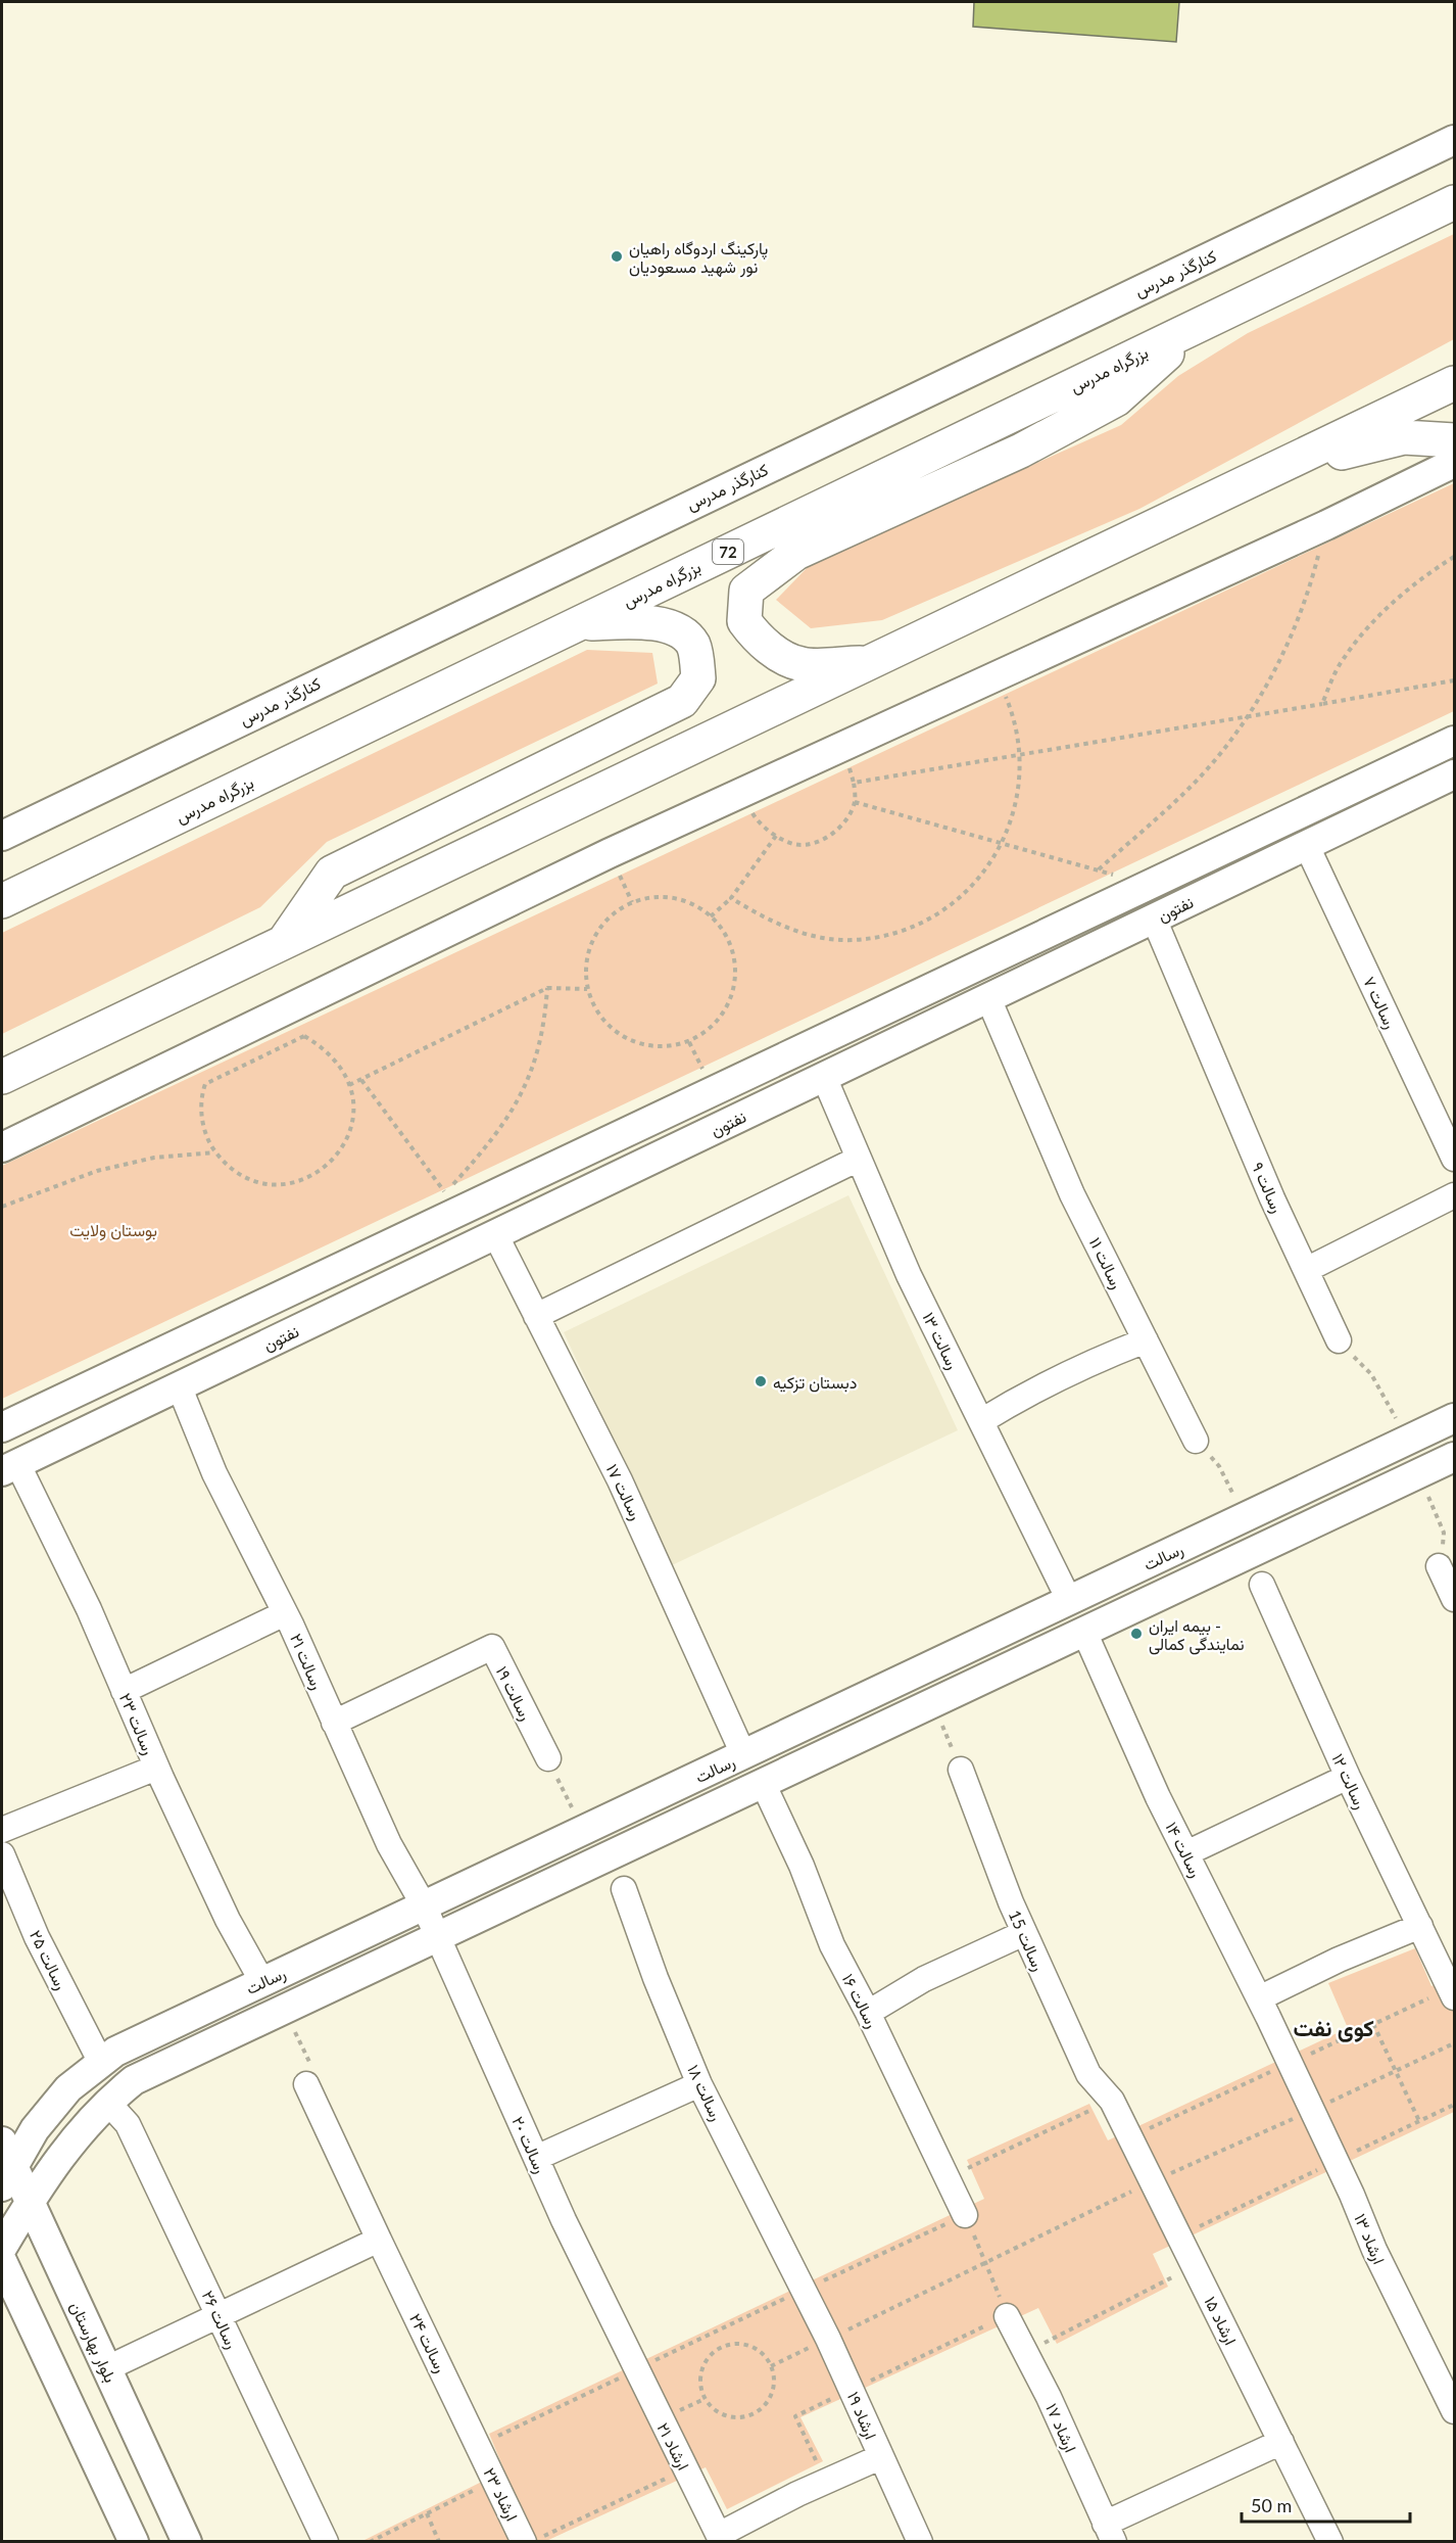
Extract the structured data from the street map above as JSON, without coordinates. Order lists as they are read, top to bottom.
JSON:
{
  "streets": {
    "highway": ["بزرگراه مدرس", "72"],
    "street": [
      "کنارگذر مدرس",
      "نفتون",
      "رسالت ۷",
      "رسالت ۹",
      "رسالت ۱۱",
      "رسالت ۱۳",
      "رسالت ۱۷",
      "رسالت",
      "رسالت ۲۱",
      "رسالت ۱۹",
      "رسالت ۲۳",
      "رسالت ۱۲",
      "رسالت ۱۴",
      "رسالت 15",
      "رسالت ۲۵",
      "رسالت ۱۶",
      "رسالت ۱۸",
      "رسالت ٢٠",
      "ارشاد ۱۳",
      "رسالت ۲۶",
      "ارشاد ۱۵",
      "بلوار بهارستان",
      "رسالت ۲۴",
      "ارشاد ۱۹",
      "ارشاد ۱۷",
      "ارشاد ۲۱",
      "ارشاد ۲۳"
    ]
  },
  "crossings": [
    ["نفتون", "رسالت ۷"],
    ["نفتون", "رسالت ۹"],
    ["نفتون", "رسالت ۱۱"],
    ["نفتون", "رسالت ۱۳"],
    ["نفتون", "رسالت ۱۷"],
    ["نفتون", "رسالت ۲۱"],
    ["نفتون", "رسالت ۲۳"],
    ["رسالت ۱۳", "رسالت"],
    ["رسالت ۱۷", "رسالت"],
    ["رسالت", "رسالت ۲۱"],
    ["رسالت", "رسالت ۲۳"],
    ["رسالت", "رسالت ۱۴"],
    ["رسالت", "رسالت ۲۵"],
    ["رسالت", "رسالت ۱۶"],
    ["رسالت", "رسالت ٢٠"],
    ["رسالت", "رسالت ۲۶"],
    ["رسالت", "بلوار بهارستان"],
    ["رسالت ۲۱", "رسالت ۱۹"],
    ["رسالت ۲۱", "رسالت ٢٠"],
    ["رسالت ۱۴", "ارشاد ۱۳"],
    ["رسالت 15", "ارشاد ۱۵"],
    ["رسالت ۱۸", "ارشاد ۱۹"],
    ["رسالت ٢٠", "ارشاد ۲۱"],
    ["رسالت ۲۴", "ارشاد ۲۳"]
  ],
  "districts": ["کوی نفت"],
  "parks": ["بوستان ولایت"],
  "places": ["پارکینگ اردوگاه راهیان نور شهید مسعودیان", "دبستان تزکیه", "بیمه ایران - نمایندگى کمالى"],
  "scale_bar": "50 m"
}
